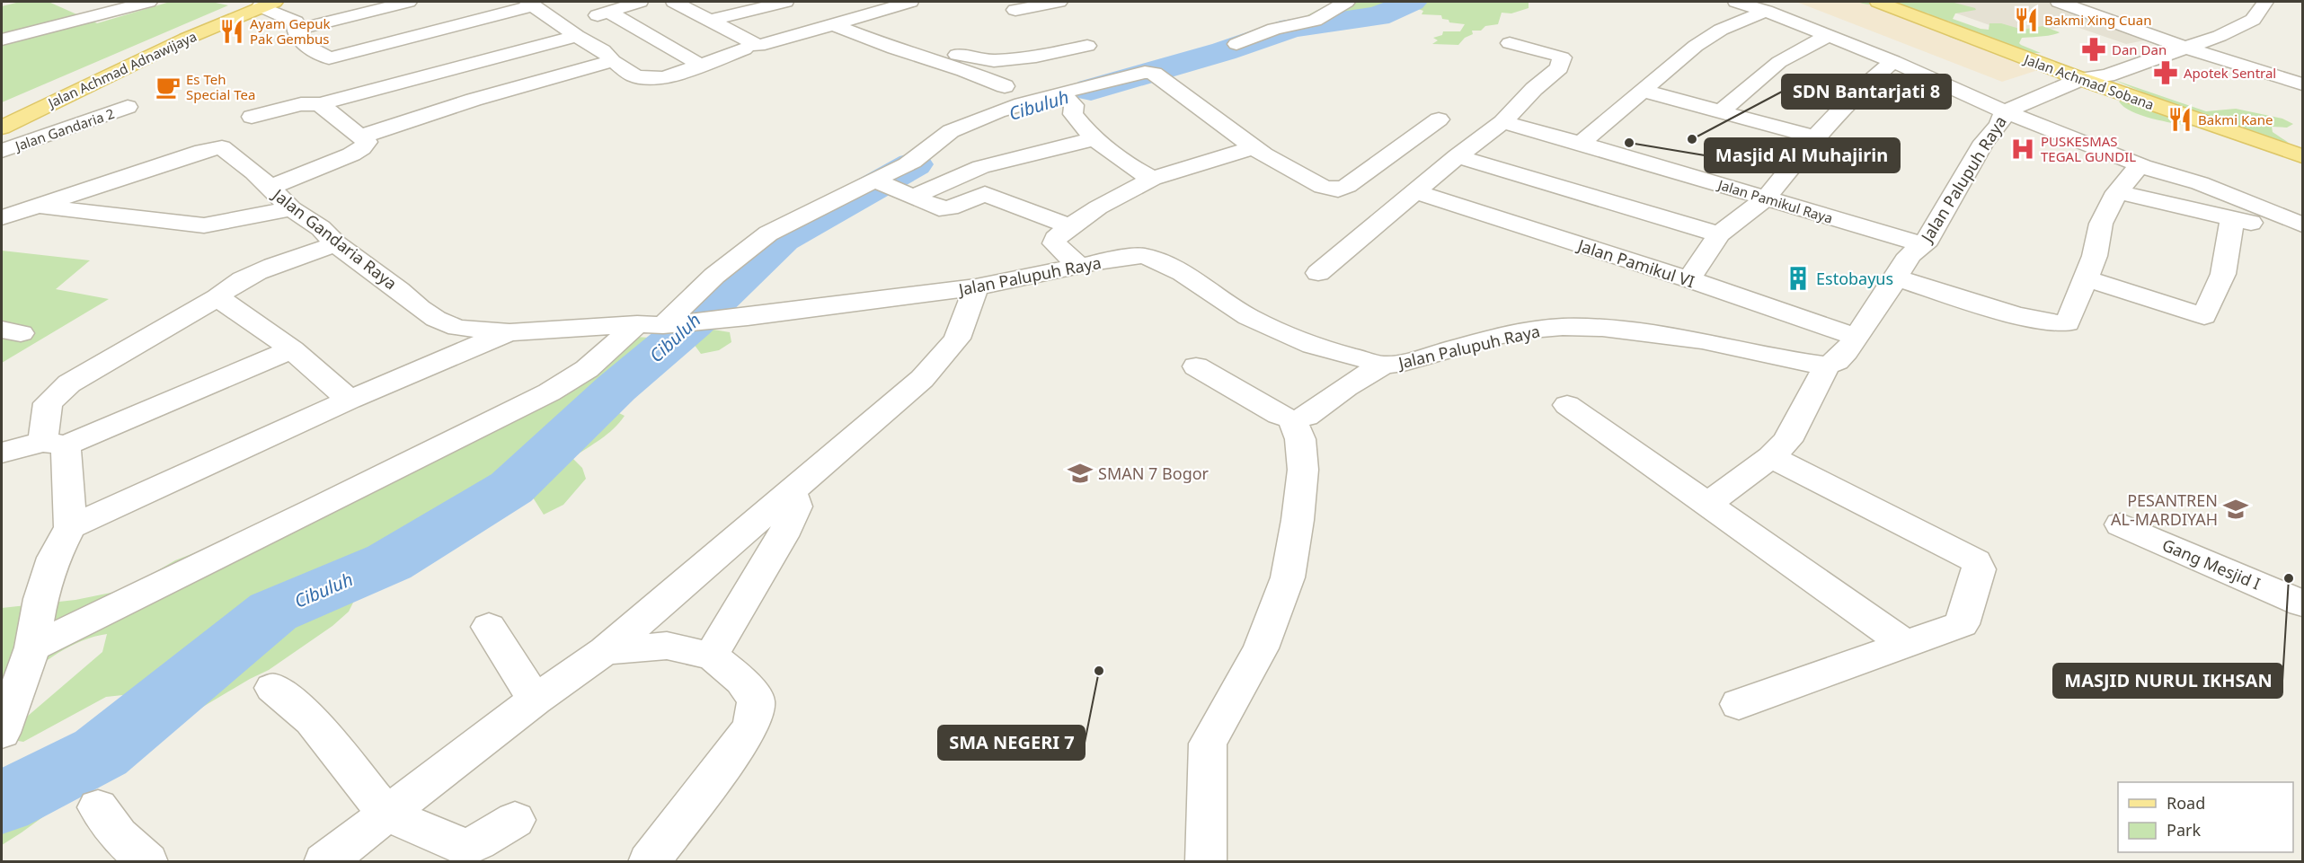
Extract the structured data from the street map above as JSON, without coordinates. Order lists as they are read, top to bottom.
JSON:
{
  "streets": {
    "main road": ["Jalan Achmad Adnawijaya", "Jalan Achmad Sobana"],
    "street": [
      "Jalan Gandaria 2",
      "Jalan Palupuh Raya",
      "Jalan Pamikul Raya",
      "Jalan Gandaria Raya",
      "Jalan Pamikul VI",
      "Gang Mesjid I"
    ]
  },
  "crossings": [
    ["Jalan Achmad Sobana", "Jalan Palupuh Raya"],
    ["Jalan Palupuh Raya", "Jalan Pamikul Raya"],
    ["Jalan Palupuh Raya", "Jalan Gandaria Raya"],
    ["Jalan Palupuh Raya", "Jalan Pamikul VI"]
  ],
  "water": ["Cibuluh"],
  "places": {
    "restaurant": ["Bakmi Xing Cuan", "Ayam Gepuk Pak Gembus", "Bakmi Kane"],
    "pharmacy": ["Dan Dan", "Apotek Sentral"],
    "cafe": ["Es Teh Special Tea"],
    "other": [
      "SDN Bantarjati 8",
      "Masjid Al Muhajirin",
      "MASJID NURUL IKHSAN",
      "SMA NEGERI 7"
    ],
    "hospital": ["PUSKESMAS TEGAL GUNDIL"],
    "building": ["Estobayus"],
    "school or university": ["SMAN 7 Bogor", "PESANTREN AL-MARDIYAH"]
  },
  "legend": ["Road", "Park"]
}
